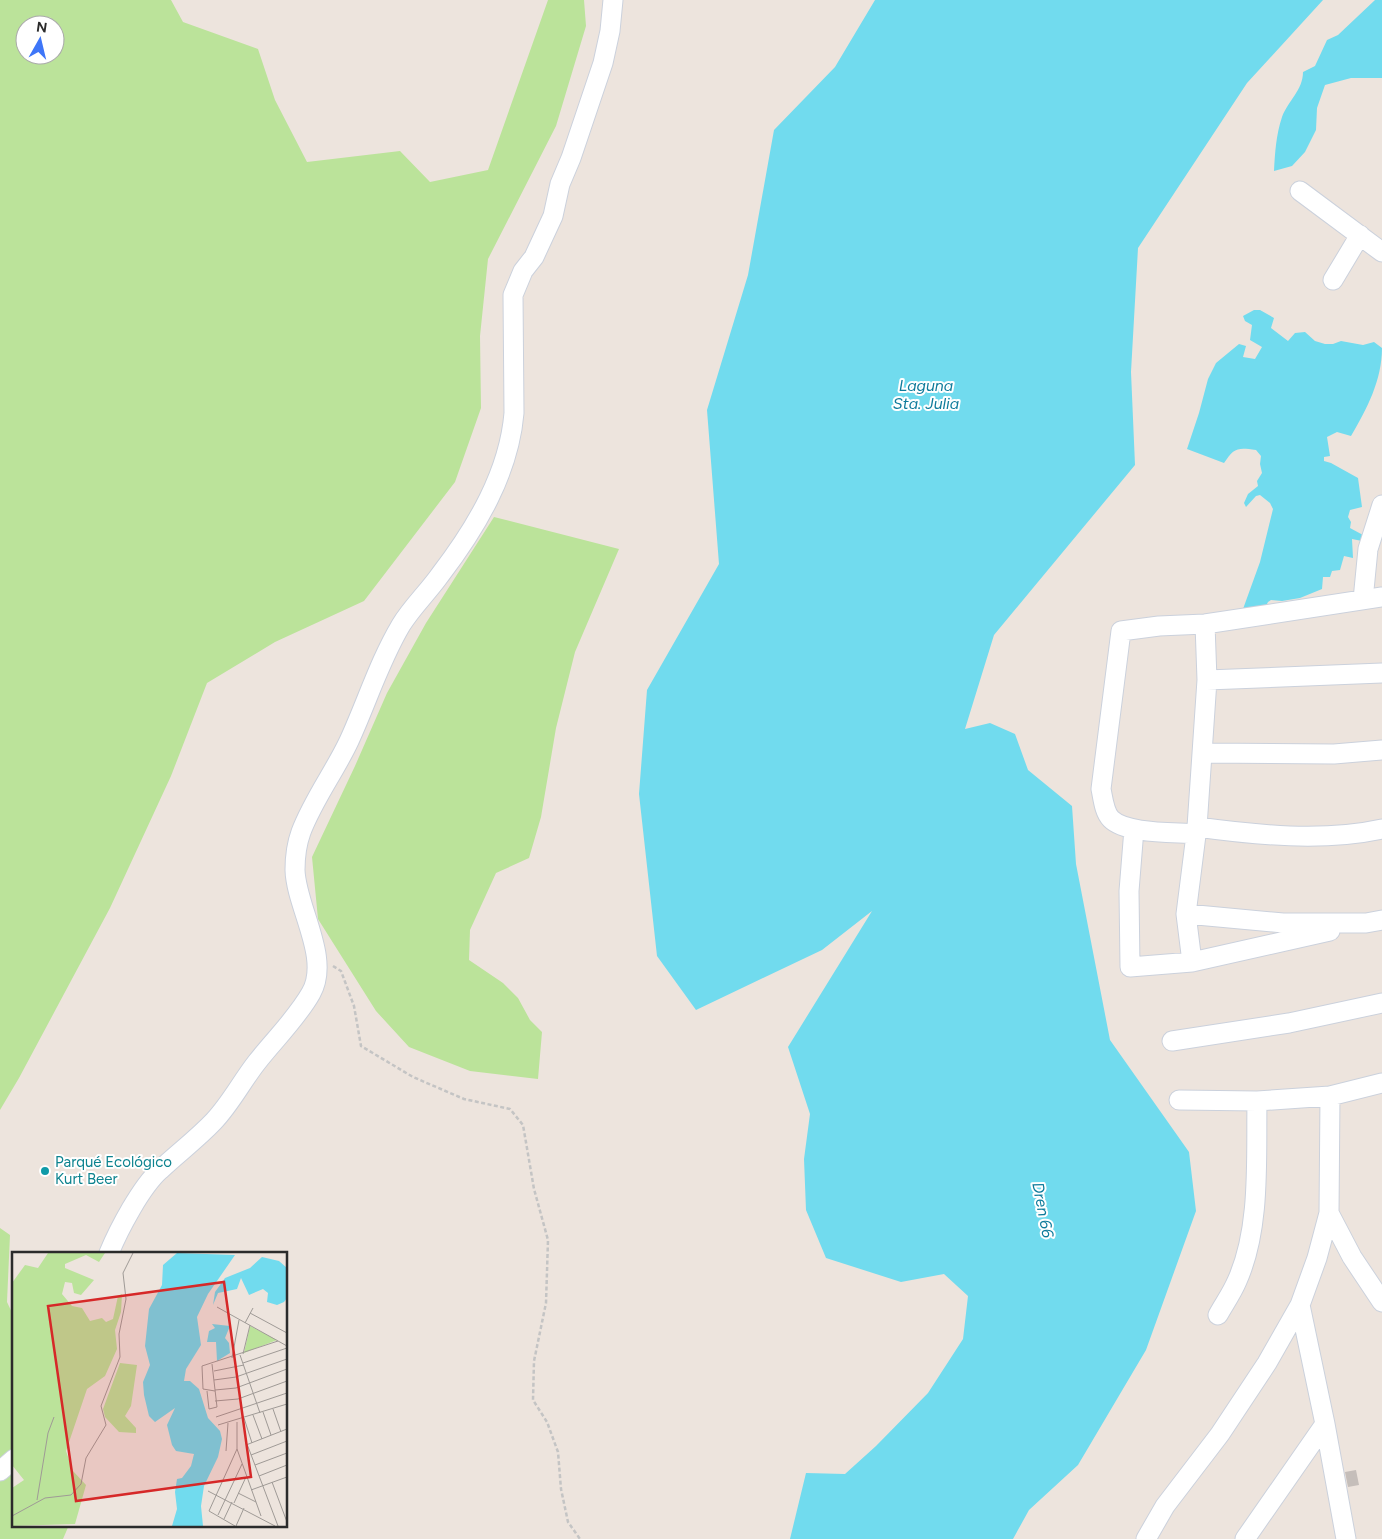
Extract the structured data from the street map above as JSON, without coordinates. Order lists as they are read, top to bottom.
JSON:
{
  "water": ["Laguna Sta. Julia", "Dren 66"],
  "places": ["Parqué Ecológico Kurt Beer"],
  "north": "top"
}
